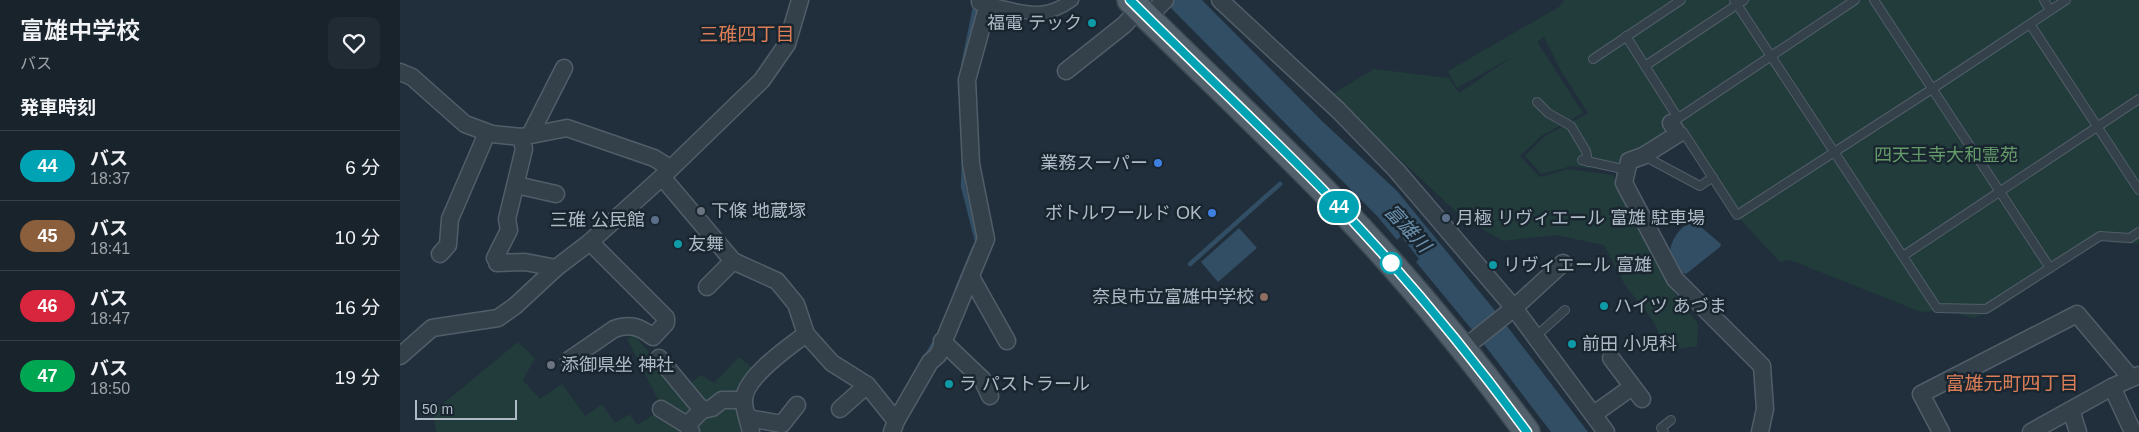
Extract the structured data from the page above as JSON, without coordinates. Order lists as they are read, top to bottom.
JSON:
{
  "districts": ["三碓四丁目", "富雄元町四丁目"],
  "water": ["富雄川"],
  "parks": ["四天王寺大和霊苑"],
  "places": [
    "福電 テック",
    "業務スーパー",
    "下條 地蔵塚",
    "ボトルワールド OK",
    "月極 リヴィエール 富雄 駐車場",
    "三碓 公民館",
    "友舞",
    "リヴィエール 富雄",
    "奈良市立富雄中学校",
    "ハイツ あづま",
    "前田 小児科",
    "添御県坐 神社",
    "ラ パストラール"
  ],
  "lines": ["bus line 44"],
  "scale_bar": "50 m",
  "page": {
    "heading": [
      ["富雄中学校", "バス"],
      "発車時刻"
    ],
    "on_map": "44",
    "list": [
      {
        "mark": "44",
        "name": "バス",
        "note": "18:37",
        "value": "6 分"
      },
      {
        "mark": "45",
        "name": "バス",
        "note": "18:41",
        "value": "10 分"
      },
      {
        "mark": "46",
        "name": "バス",
        "note": "18:47",
        "value": "16 分"
      },
      {
        "mark": "47",
        "name": "バス",
        "note": "18:50",
        "value": "19 分"
      }
    ],
    "scale": "50 m"
  }
}
